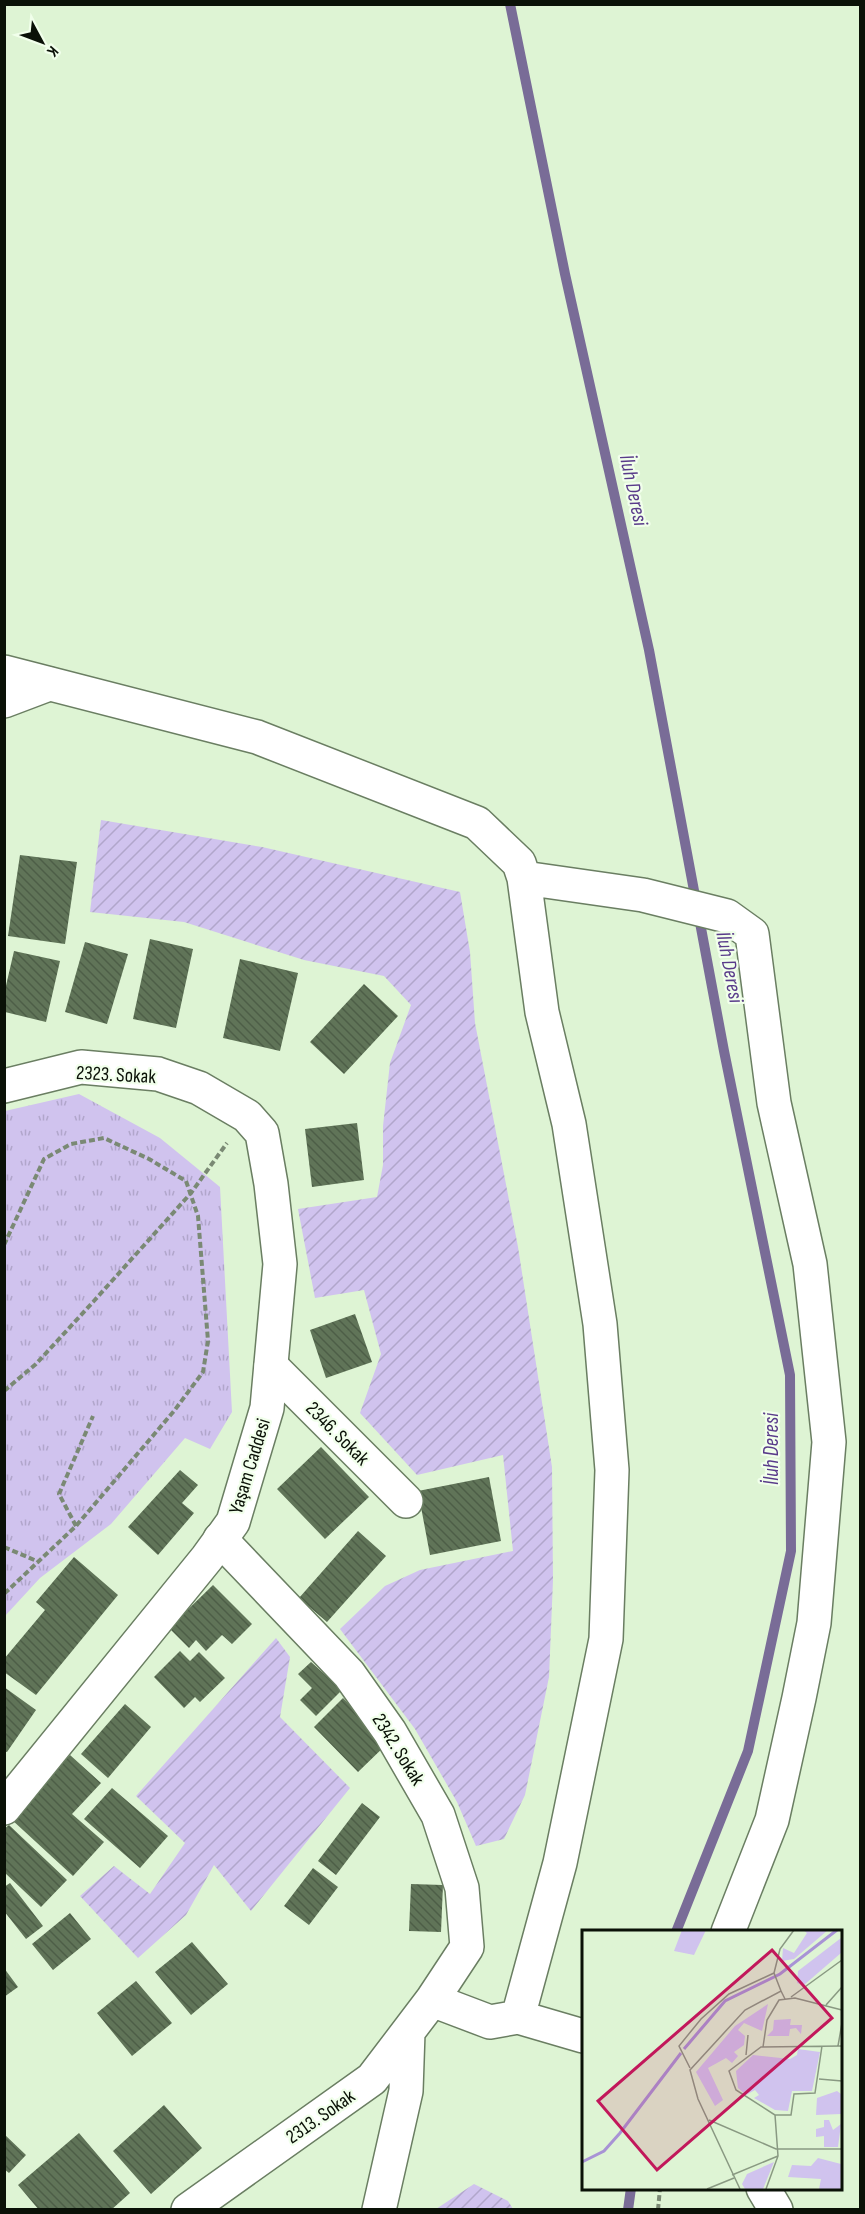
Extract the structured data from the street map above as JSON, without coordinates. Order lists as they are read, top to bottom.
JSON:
{
  "streets": {
    "street": [
      "2323. Sokak",
      "2346. Sokak",
      "Yaşam Caddesi",
      "2342. Sokak",
      "2313. Sokak"
    ]
  },
  "crossings": [
    ["2323. Sokak", "Yaşam Caddesi"],
    ["2346. Sokak", "Yaşam Caddesi"],
    ["Yaşam Caddesi", "2342. Sokak"],
    ["2342. Sokak", "2313. Sokak"]
  ],
  "water": ["İluh Deresi"],
  "north": "bottom right"
}
